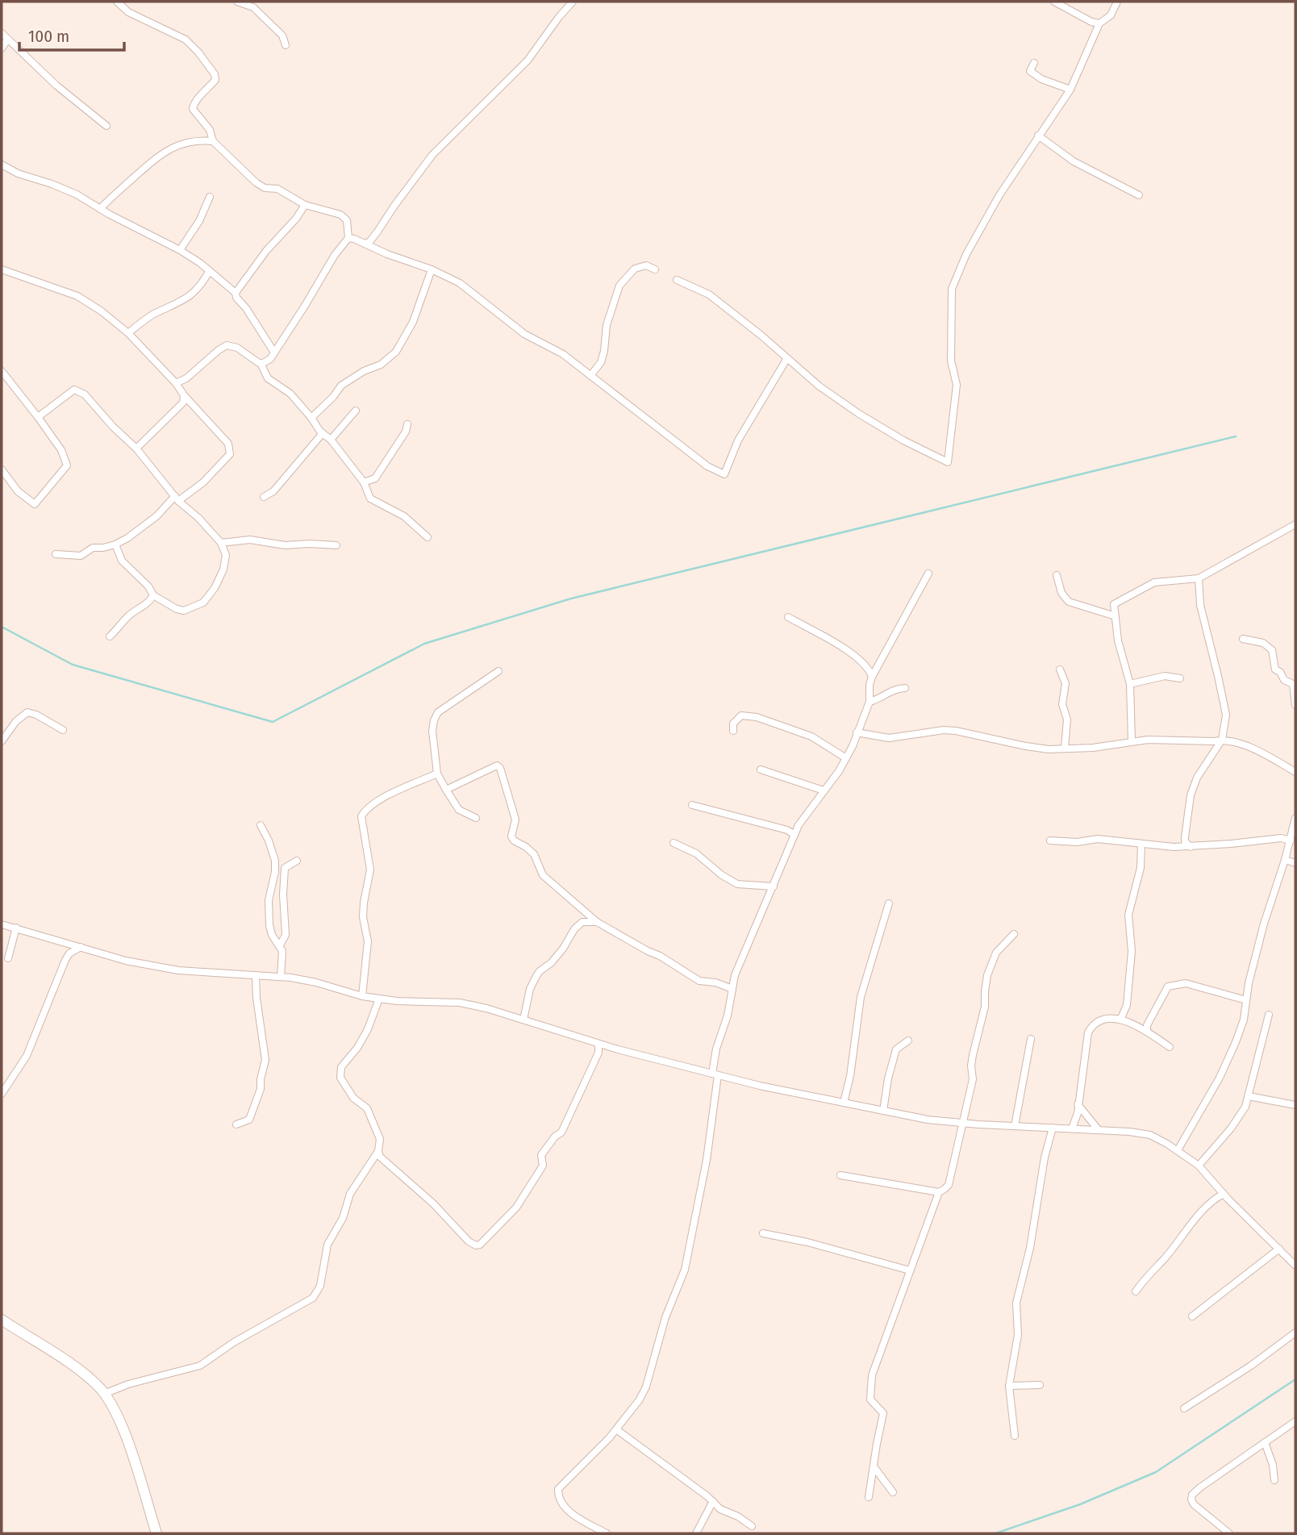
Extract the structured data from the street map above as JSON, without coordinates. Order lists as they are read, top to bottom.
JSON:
{
  "scale_bar": "100 m"
}
